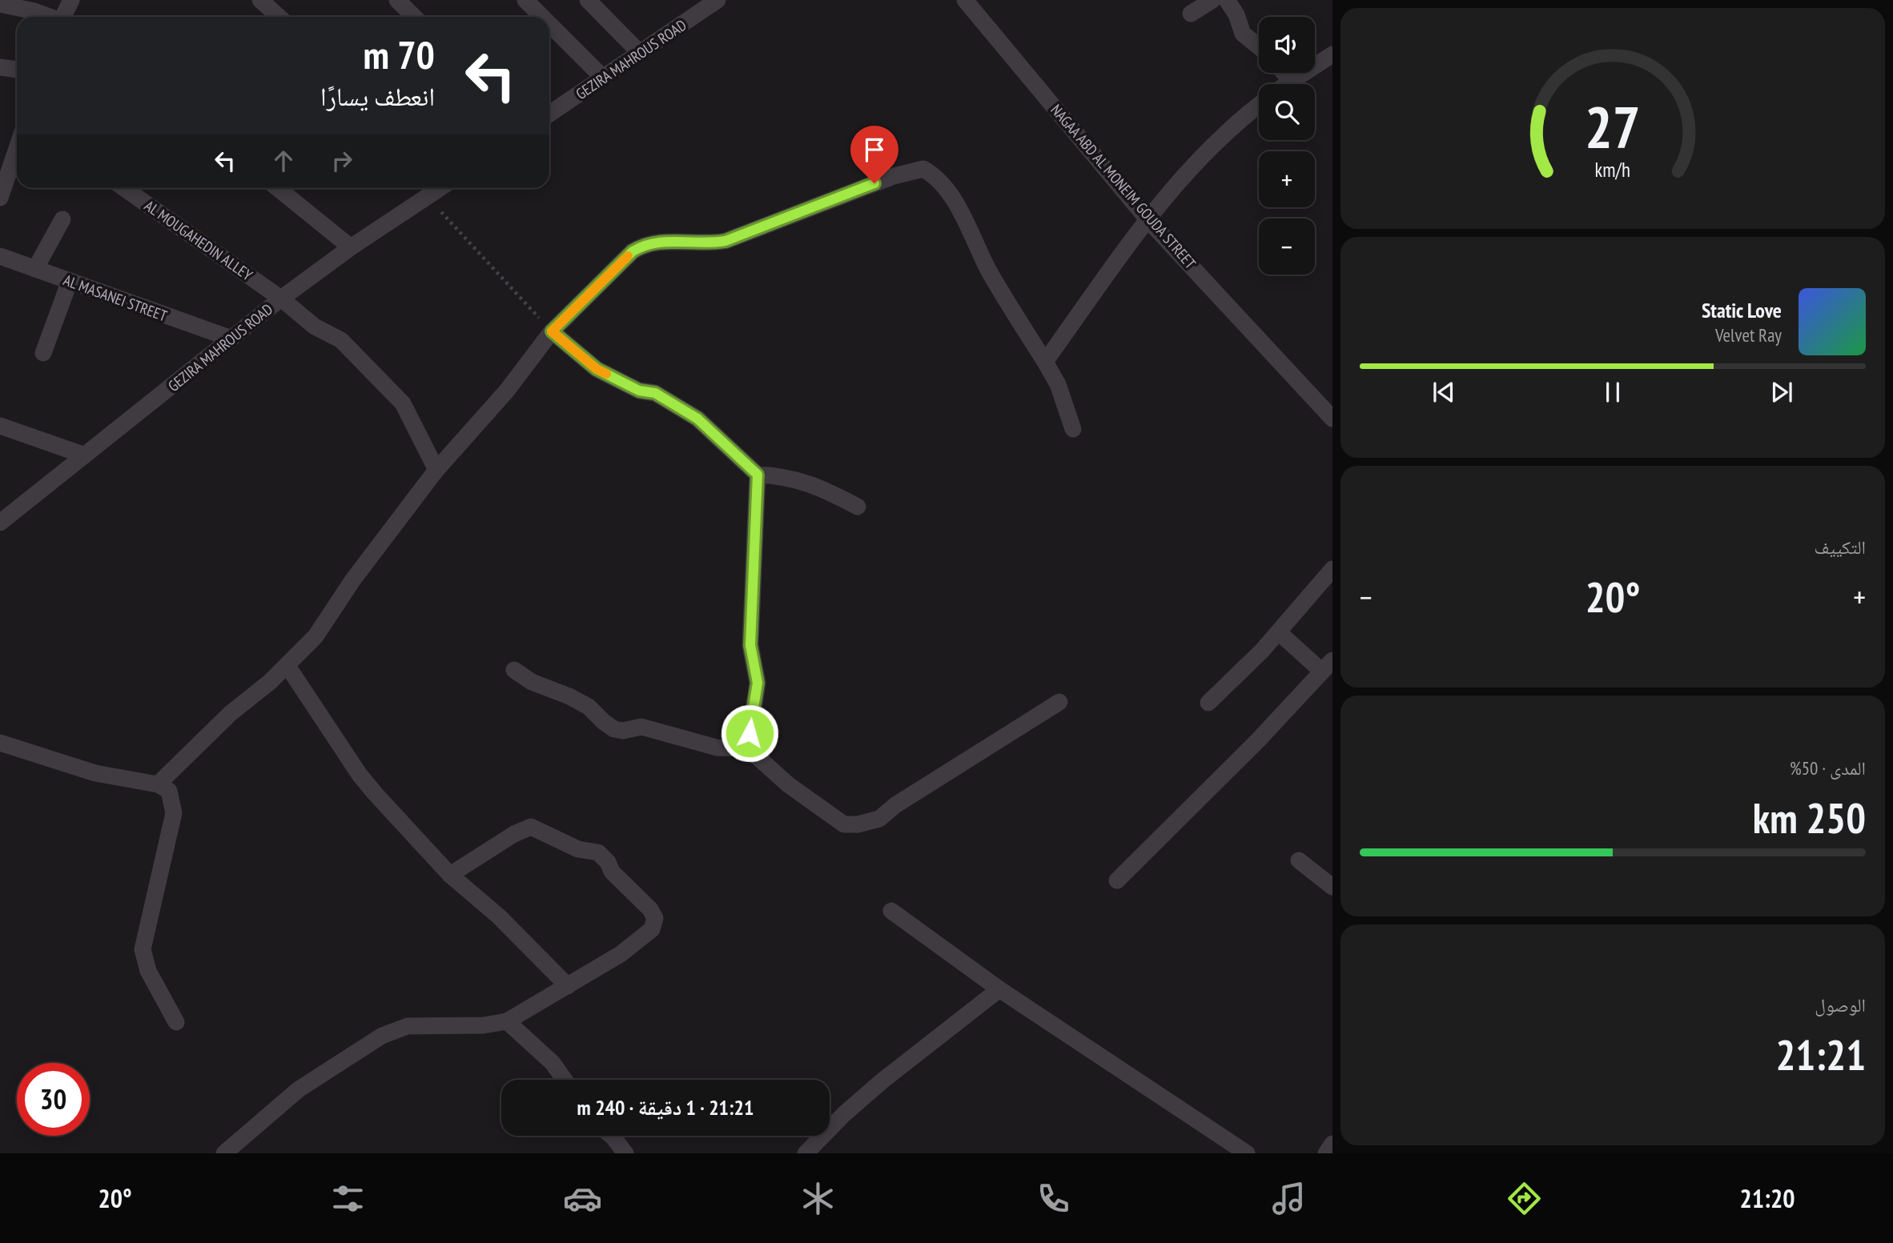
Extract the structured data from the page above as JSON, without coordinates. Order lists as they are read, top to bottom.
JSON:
{
  "streets": {
    "street": [
      "GEZIRA MAHROUS ROAD",
      "NAGAA ABD AL MONEIM GOUDA STREET",
      "AL MOUGAHEDIN ALLEY",
      "AL MASANEI STREET"
    ]
  },
  "crossings": [
    ["GEZIRA MAHROUS ROAD", "AL MOUGAHEDIN ALLEY"],
    ["GEZIRA MAHROUS ROAD", "AL MASANEI STREET"]
  ],
  "page": {
    "map_buttons": ["+", "−"],
    "turn": ["70 m", "انعطف يسارًا"],
    "song": ["Static Love", "Velvet Ray"],
    "tile": [
      "التكييف",
      ["المدى · 50%", "250 km"],
      ["الوصول", "21:21"]
    ],
    "heat": ["−", "20°", "+"],
    "limit": "30",
    "trip": "21:21 · 1 دقيقة · 240 m",
    "tabs": ["21:20", "20°"],
    "gauge": ["27", "km/h"]
  }
}
